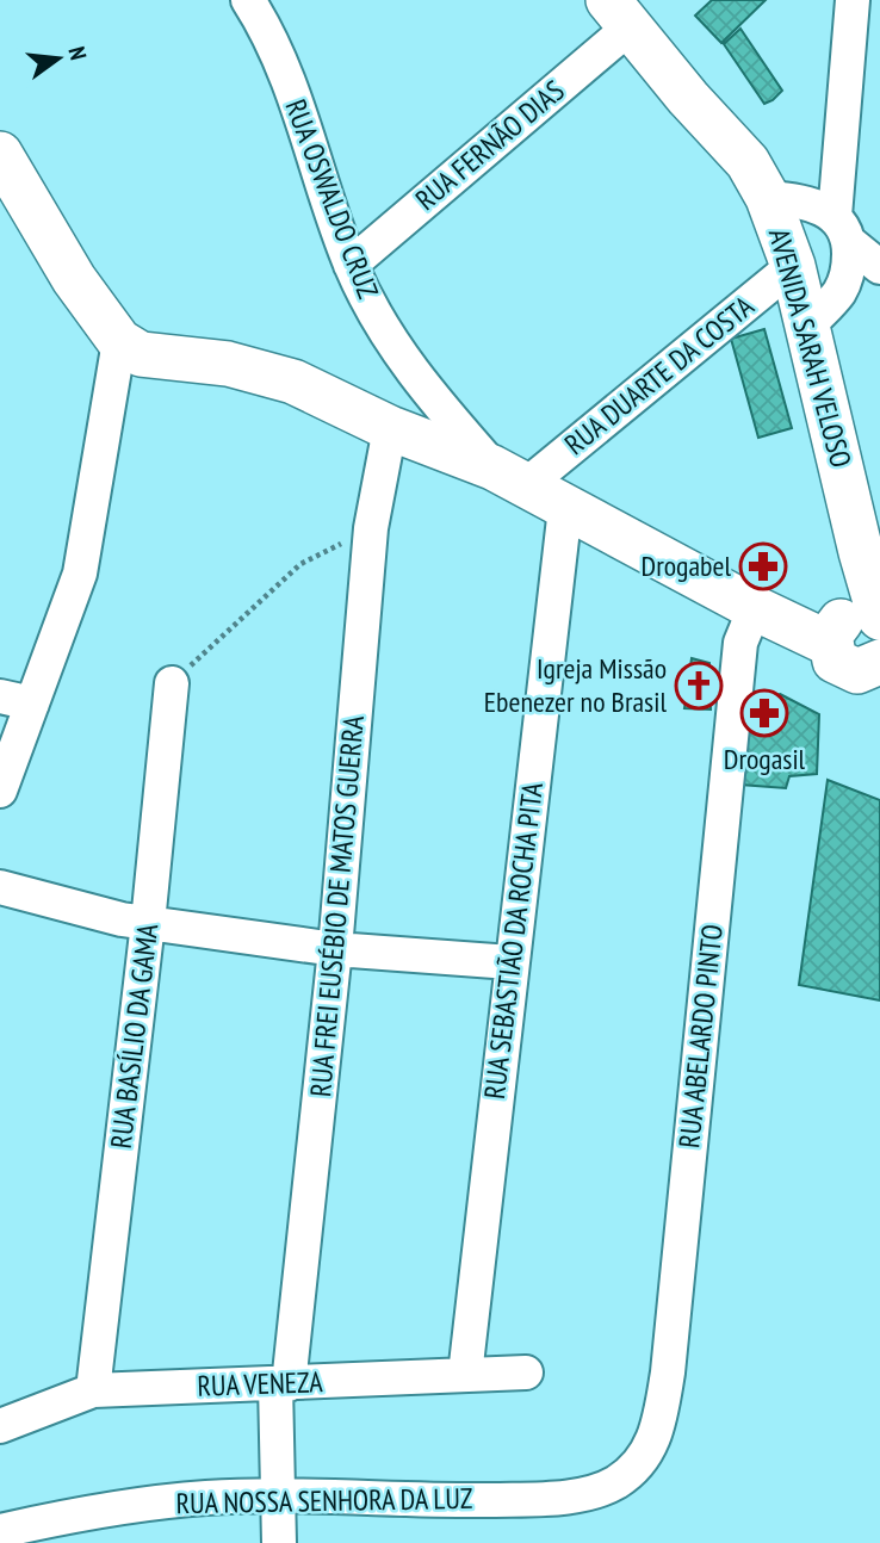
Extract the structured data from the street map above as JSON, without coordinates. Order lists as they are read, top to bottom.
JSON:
{
  "streets": {
    "main road": ["AVENIDA SARAH VELOSO"],
    "street": [
      "RUA FERNÃO DIAS",
      "RUA OSWALDO CRUZ",
      "RUA DUARTE DA COSTA",
      "RUA FREI EUSÉBIO DE MATOS GUERRA",
      "RUA SEBASTIÃO DA ROCHA PITA",
      "RUA BASÍLIO DA GAMA",
      "RUA ABELARDO PINTO",
      "RUA VENEZA",
      "RUA NOSSA SENHORA DA LUZ"
    ]
  },
  "crossings": [
    ["RUA FERNÃO DIAS", "RUA OSWALDO CRUZ"],
    ["RUA FERNÃO DIAS", "AVENIDA SARAH VELOSO"],
    ["RUA OSWALDO CRUZ", "RUA DUARTE DA COSTA"],
    ["AVENIDA SARAH VELOSO", "RUA DUARTE DA COSTA"],
    ["RUA FREI EUSÉBIO DE MATOS GUERRA", "RUA VENEZA"],
    ["RUA FREI EUSÉBIO DE MATOS GUERRA", "RUA NOSSA SENHORA DA LUZ"],
    ["RUA SEBASTIÃO DA ROCHA PITA", "RUA VENEZA"],
    ["RUA BASÍLIO DA GAMA", "RUA VENEZA"],
    ["RUA ABELARDO PINTO", "RUA NOSSA SENHORA DA LUZ"]
  ],
  "places": {
    "pharmacy": ["Drogabel", "Drogasil"],
    "church": ["Igreja Missão Ebenezer no Brasil"]
  },
  "north": "right"
}
